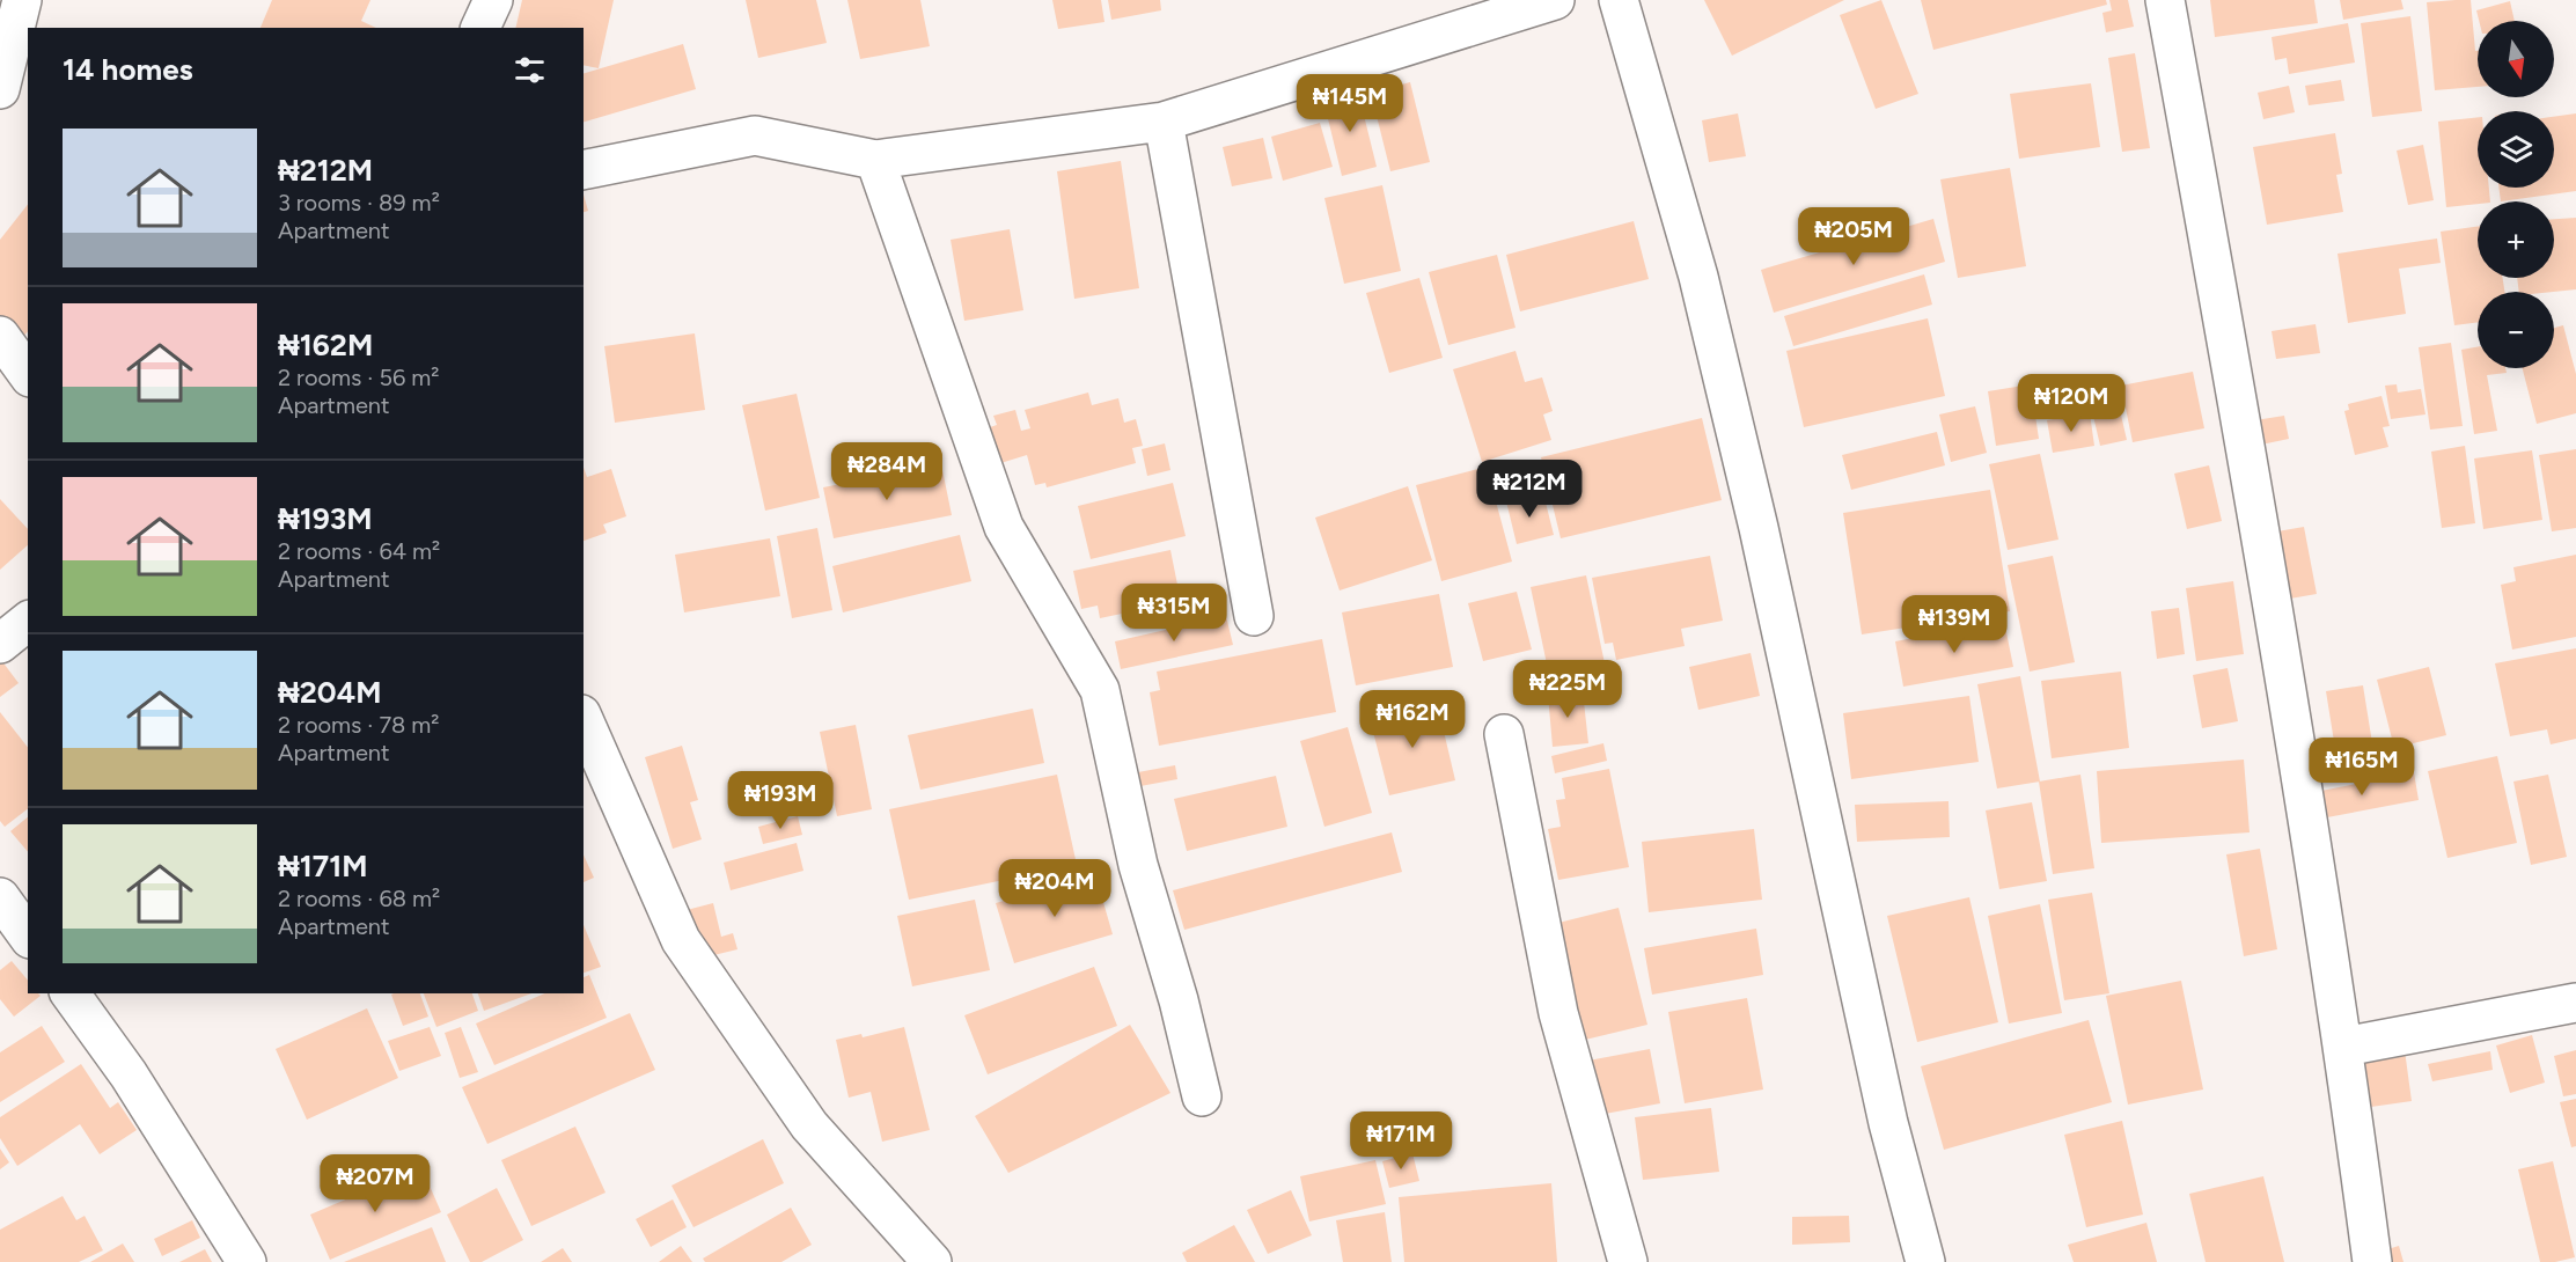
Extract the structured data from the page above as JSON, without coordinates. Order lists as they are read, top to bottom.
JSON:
{
  "north": "bottom",
  "page": {
    "map_buttons": ["+", "−"],
    "heading": "14 homes",
    "price": [
      "₦145M",
      "₦205M",
      "₦120M",
      "₦284M",
      "₦212M",
      "₦315M",
      "₦139M",
      "₦225M",
      "₦162M",
      "₦165M",
      "₦193M",
      "₦204M",
      "₦171M",
      "₦207M"
    ],
    "list": [
      {
        "name": "₦212M",
        "note": "3 rooms · 89 m² · Apartment"
      },
      {
        "name": "₦162M",
        "note": "2 rooms · 56 m² · Apartment"
      },
      {
        "name": "₦193M",
        "note": "2 rooms · 64 m² · Apartment"
      },
      {
        "name": "₦204M",
        "note": "2 rooms · 78 m² · Apartment"
      },
      {
        "name": "₦171M",
        "note": "2 rooms · 68 m² · Apartment"
      }
    ]
  }
}
